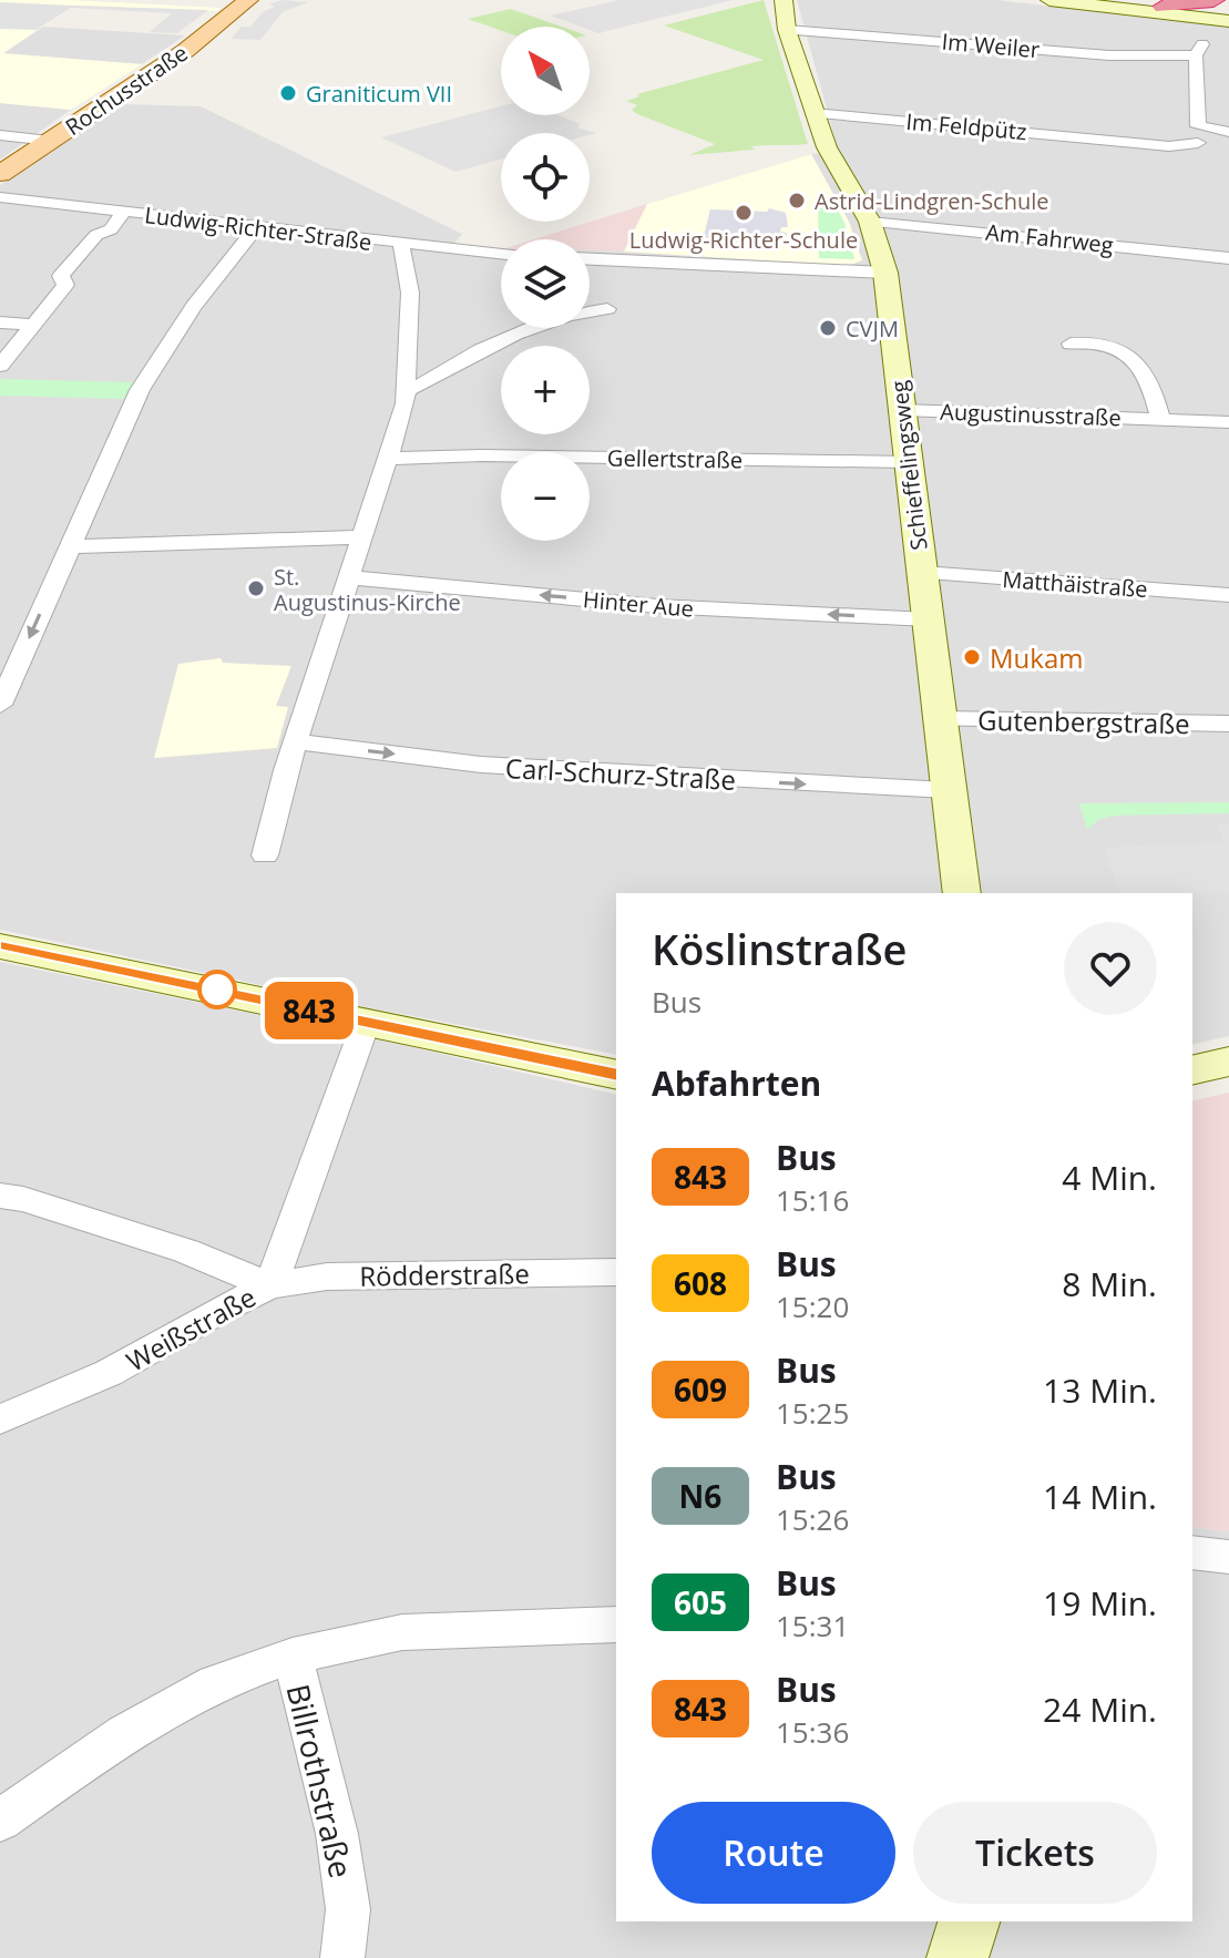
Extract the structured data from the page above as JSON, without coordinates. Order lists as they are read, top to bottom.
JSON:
{
  "streets": {
    "main road": ["Rochusstraße"],
    "street": [
      "Im Weiler",
      "Im Feldpütz",
      "Ludwig-Richter-Straße",
      "Am Fahrweg",
      "Augustinusstraße",
      "Gellertstraße",
      "Schieffelingsweg",
      "Matthäistraße",
      "Hinter Aue",
      "Gutenbergstraße",
      "Carl-Schurz-Straße",
      "Rödderstraße",
      "Weißstraße",
      "Billrothstraße"
    ]
  },
  "crossings": [
    ["Im Weiler", "Im Feldpütz"],
    ["Im Weiler", "Schieffelingsweg"],
    ["Im Feldpütz", "Schieffelingsweg"],
    ["Am Fahrweg", "Schieffelingsweg"],
    ["Augustinusstraße", "Schieffelingsweg"],
    ["Gellertstraße", "Schieffelingsweg"],
    ["Schieffelingsweg", "Matthäistraße"],
    ["Schieffelingsweg", "Hinter Aue"],
    ["Schieffelingsweg", "Gutenbergstraße"],
    ["Schieffelingsweg", "Carl-Schurz-Straße"],
    ["Rödderstraße", "Weißstraße"]
  ],
  "one_way": ["Hinter Aue", "Carl-Schurz-Straße"],
  "places": [
    "Graniticum VII",
    "Astrid-Lindgren-Schule",
    "Ludwig-Richter-Schule",
    "CVJM",
    "St. Augustinus-Kirche",
    "Mukam"
  ],
  "lines": ["bus line 843"],
  "north": "top left",
  "page": {
    "on_map": "843",
    "map_buttons": ["+", "−"],
    "heading": [
      ["Köslinstraße", "Bus"],
      "Abfahrten"
    ],
    "list": [
      {
        "mark": "843",
        "name": "Bus",
        "note": "15:16",
        "value": "4 Min."
      },
      {
        "mark": "608",
        "name": "Bus",
        "note": "15:20",
        "value": "8 Min."
      },
      {
        "mark": "609",
        "name": "Bus",
        "note": "15:25",
        "value": "13 Min."
      },
      {
        "mark": "N6",
        "name": "Bus",
        "note": "15:26",
        "value": "14 Min."
      },
      {
        "mark": "605",
        "name": "Bus",
        "note": "15:31",
        "value": "19 Min."
      },
      {
        "mark": "843",
        "name": "Bus",
        "note": "15:36",
        "value": "24 Min."
      }
    ],
    "buttons": ["Route", "Tickets"]
  }
}
